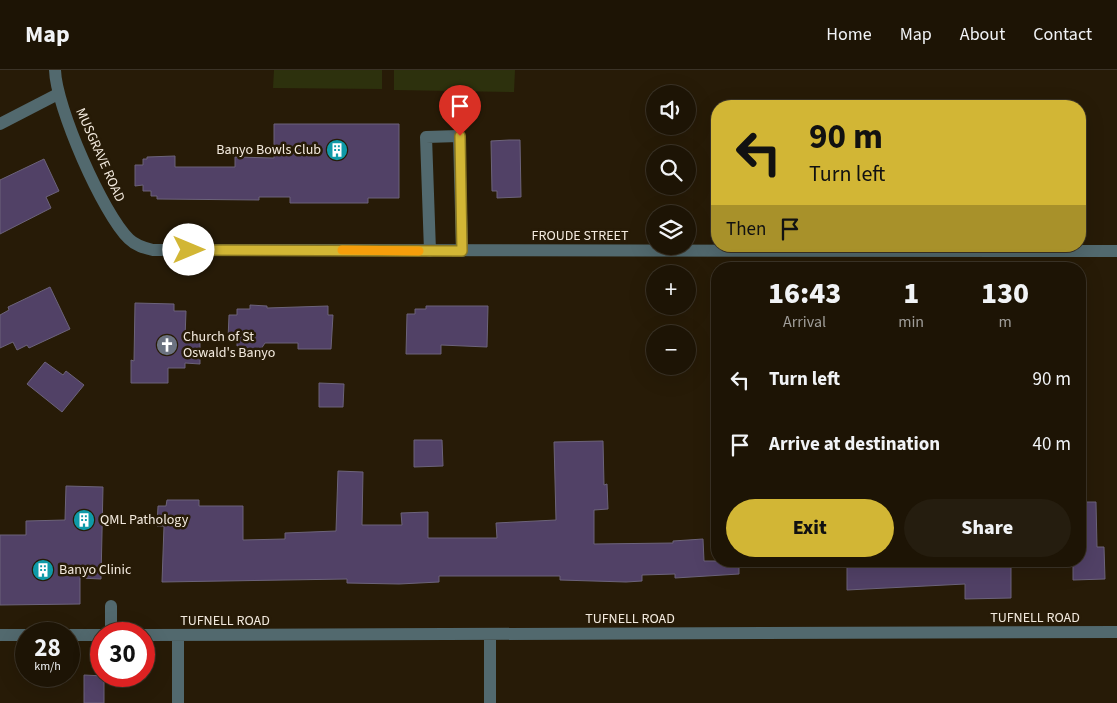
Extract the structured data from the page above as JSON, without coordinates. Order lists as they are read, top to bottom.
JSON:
{
  "streets": {
    "street": ["MUSGRAVE ROAD", "FROUDE STREET", "TUFNELL ROAD"]
  },
  "crossings": [
    ["MUSGRAVE ROAD", "FROUDE STREET"]
  ],
  "places": {
    "building": ["Banyo Bowls Club", "QML Pathology", "Banyo Clinic"],
    "church": ["Church of St Oswald's Banyo"]
  },
  "page": {
    "header": "Map",
    "nav": [
      "Home",
      "Map",
      "About",
      "Contact"
    ],
    "map_buttons": ["+", "−"],
    "turn": ["90 m", "Turn left"],
    "then": "Then",
    "eta": [
      "16:43",
      "Arrival",
      "1",
      "min",
      "130",
      "m"
    ],
    "list": [
      {
        "name": "Turn left",
        "value": "90 m"
      },
      {
        "name": "Arrive at destination",
        "value": "40 m"
      }
    ],
    "buttons": ["Exit", "Share"],
    "speed": "28 km/h",
    "limit": "30"
  }
}
